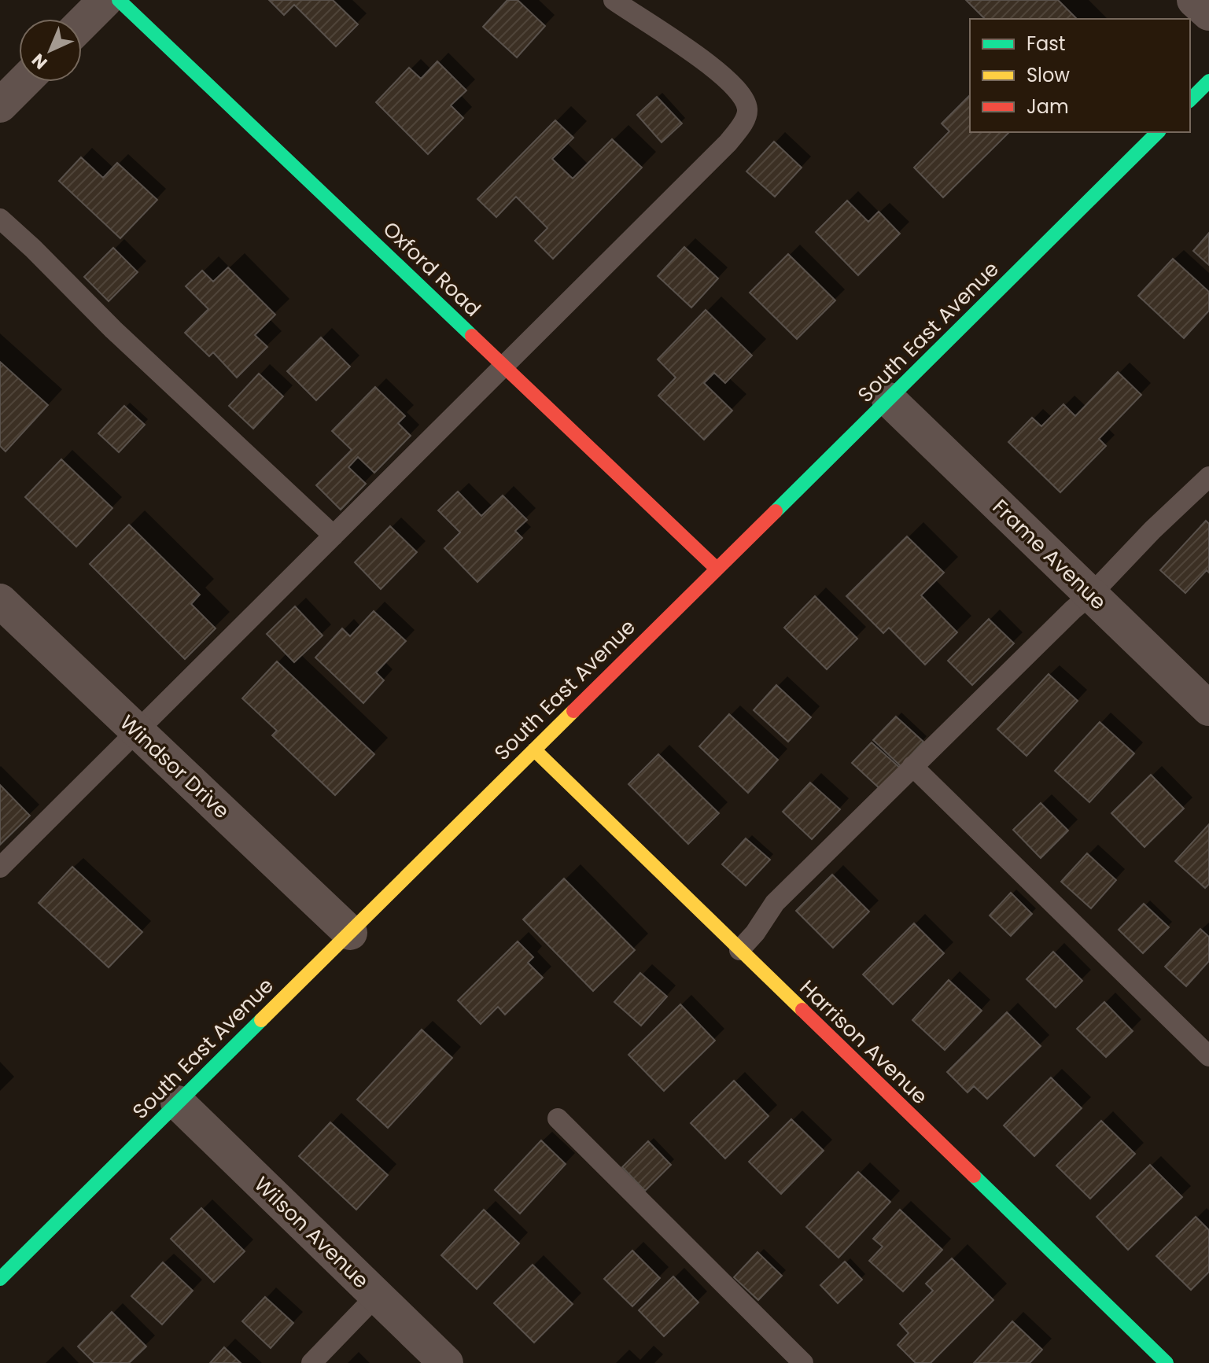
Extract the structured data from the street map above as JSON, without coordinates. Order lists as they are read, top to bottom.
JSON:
{
  "streets": {
    "street": [
      "Oxford Road",
      "South East Avenue",
      "Frame Avenue",
      "Windsor Drive",
      "Harrison Avenue",
      "Wilson Avenue"
    ]
  },
  "crossings": [
    ["Oxford Road", "South East Avenue"],
    ["South East Avenue", "Frame Avenue"],
    ["South East Avenue", "Windsor Drive"],
    ["South East Avenue", "Harrison Avenue"],
    ["South East Avenue", "Wilson Avenue"]
  ],
  "legend": ["Fast", "Slow", "Jam"],
  "north": "bottom left"
}
